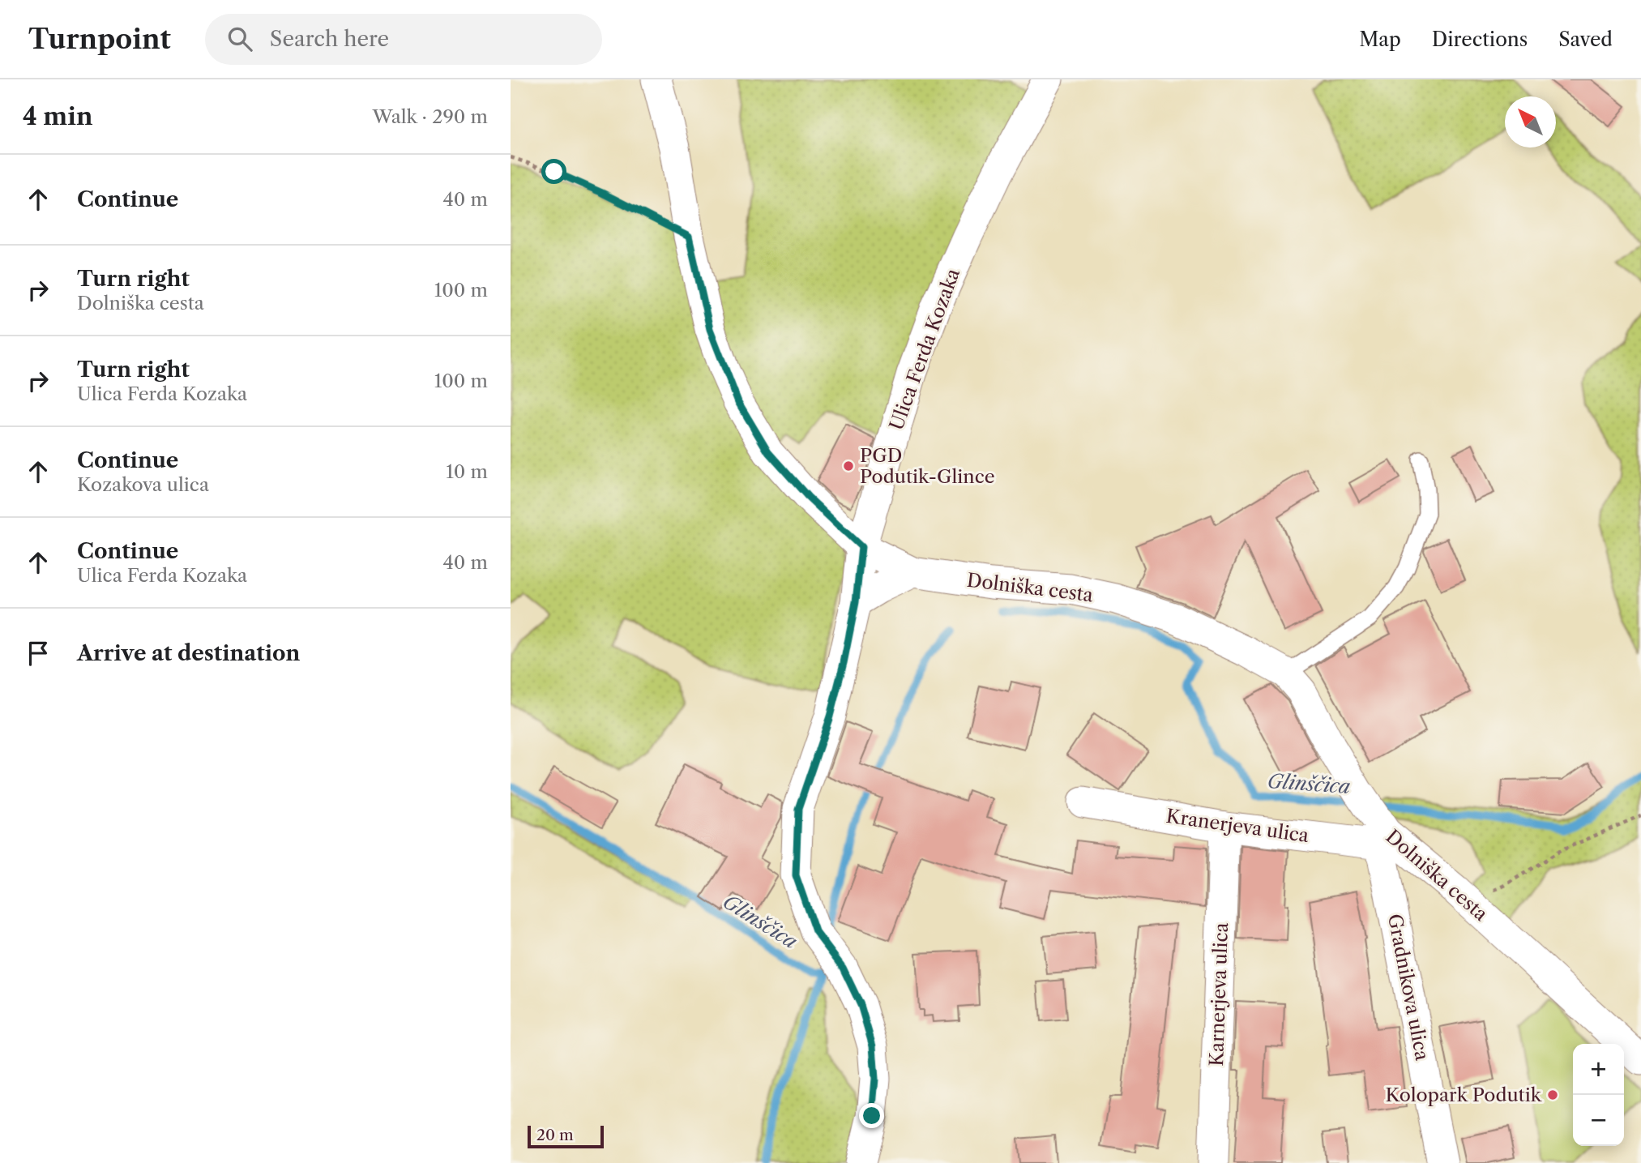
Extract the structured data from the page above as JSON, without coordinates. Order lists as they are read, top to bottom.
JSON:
{
  "streets": {
    "street": [
      "Ulica Ferda Kozaka",
      "Dolniška cesta",
      "Kranerjeva ulica",
      "Gradnikova ulica",
      "Karnerjeva ulica"
    ]
  },
  "crossings": [
    ["Ulica Ferda Kozaka", "Dolniška cesta"],
    ["Dolniška cesta", "Kranerjeva ulica"],
    ["Dolniška cesta", "Gradnikova ulica"],
    ["Kranerjeva ulica", "Gradnikova ulica"],
    ["Kranerjeva ulica", "Karnerjeva ulica"]
  ],
  "water": ["Glinščica"],
  "places": ["PGD Podutik-Glince", "Kolopark Podutik"],
  "scale_bar": "20 m",
  "north": "top left",
  "page": {
    "header": "Turnpoint",
    "search": "Search here",
    "nav": ["Map", "Directions", "Saved"],
    "heading": ["4 min", "Walk · 290 m"],
    "list": [
      ["Continue", "40 m"],
      ["Turn right", "Dolniška cesta", "100 m"],
      ["Turn right", "Ulica Ferda Kozaka", "100 m"],
      ["Continue", "Kozakova ulica", "10 m"],
      ["Continue", "Ulica Ferda Kozaka", "40 m"],
      "Arrive at destination"
    ],
    "map_buttons": ["+", "−"],
    "scale": "20 m"
  }
}
